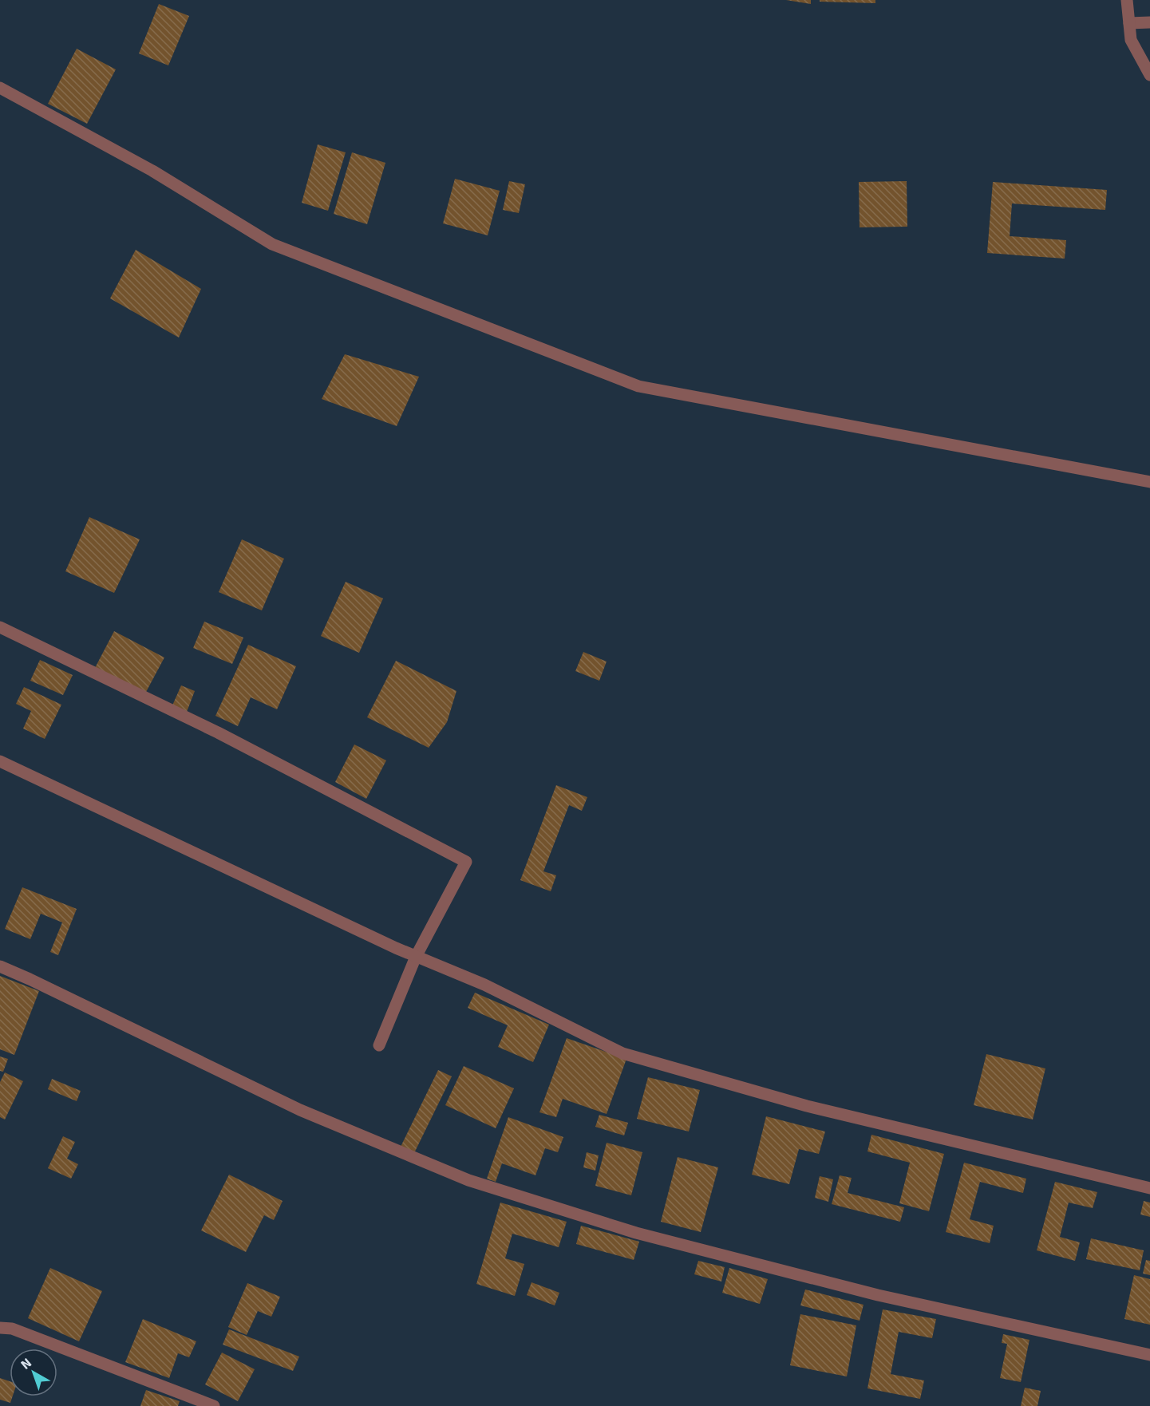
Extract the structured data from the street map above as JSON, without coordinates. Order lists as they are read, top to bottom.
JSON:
{
  "north": "top left"
}
